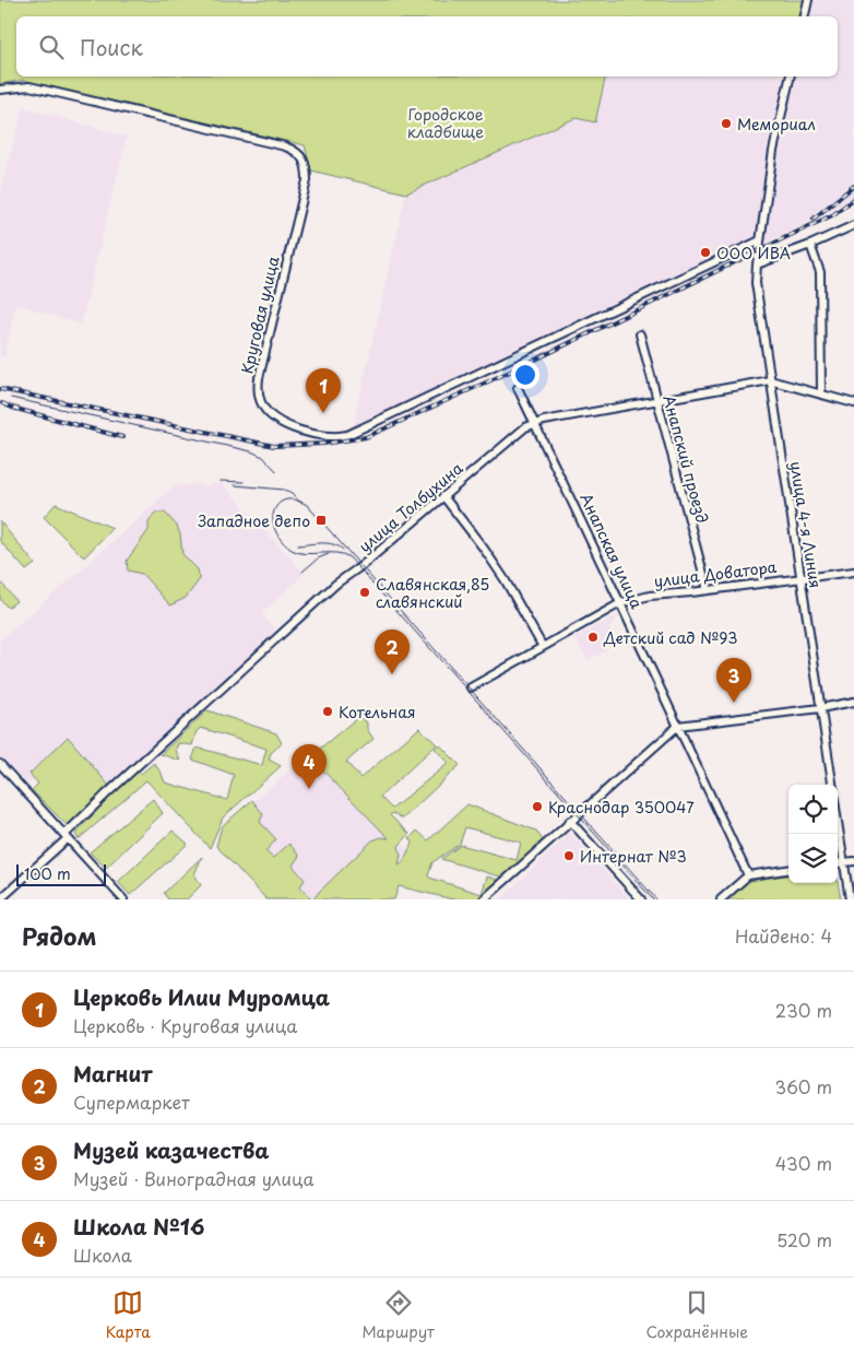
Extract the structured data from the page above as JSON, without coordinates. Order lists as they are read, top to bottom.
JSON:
{
  "streets": {
    "street": [
      "Круговая улица",
      "Анапский проезд",
      "улица Толбухина",
      "улица 4-я Линия",
      "Анапская улица",
      "улица Доватора"
    ]
  },
  "crossings": [
    ["Круговая улица", "улица 4-я Линия"],
    ["Анапский проезд", "улица Толбухина"],
    ["Анапский проезд", "улица Доватора"],
    ["улица Толбухина", "улица 4-я Линия"],
    ["улица Толбухина", "Анапская улица"],
    ["улица 4-я Линия", "улица Доватора"],
    ["Анапская улица", "улица Доватора"]
  ],
  "parks": ["Городское кладбище"],
  "places": {
    "other": [
      "Мемориал",
      "ООО ИВА",
      "Славянская,85 славянский",
      "Детский сад №93",
      "Котельная",
      "Краснодар 350047",
      "Интернат №3"
    ],
    "transit": ["Западное депо"]
  },
  "scale_bar": "100 m",
  "page": {
    "search": "Поиск",
    "pins": [
      "1",
      "2",
      "3",
      "4"
    ],
    "scale": "100 m",
    "heading": ["Рядом", "Найдено: 4"],
    "list": [
      {
        "mark": "1",
        "name": "Церковь Илии Муромца",
        "note": "Церковь · Круговая улица",
        "value": "230 m"
      },
      {
        "mark": "2",
        "name": "Магнит",
        "note": "Супермаркет",
        "value": "360 m"
      },
      {
        "mark": "3",
        "name": "Музей казачества",
        "note": "Музей · Виноградная улица",
        "value": "430 m"
      },
      {
        "mark": "4",
        "name": "Школа №16",
        "note": "Школа",
        "value": "520 m"
      }
    ],
    "nav": ["Карта", "Маршрут", "Сохранённые"]
  }
}
